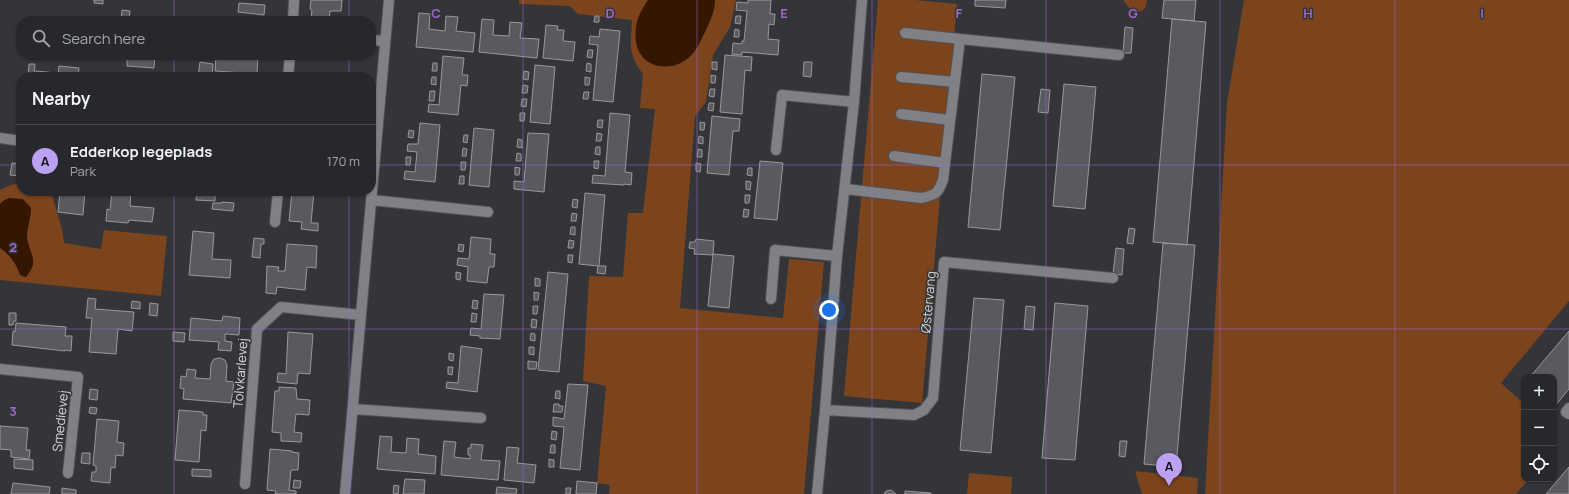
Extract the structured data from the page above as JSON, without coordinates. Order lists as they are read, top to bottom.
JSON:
{
  "streets": {
    "street": ["Østervang", "Tolvkarlevej", "Smedievej"]
  },
  "page": {
    "search": "Search here",
    "heading": "Nearby",
    "list": [
      {
        "mark": "A",
        "name": "Edderkop legeplads",
        "note": "Park",
        "value": "170 m"
      }
    ],
    "map_buttons": ["+", "−"],
    "pins": "A"
  },
  "grid": {
    "columns": [
      "C",
      "D",
      "E",
      "F",
      "G",
      "H",
      "I"
    ],
    "rows": ["2", "3"]
  }
}
